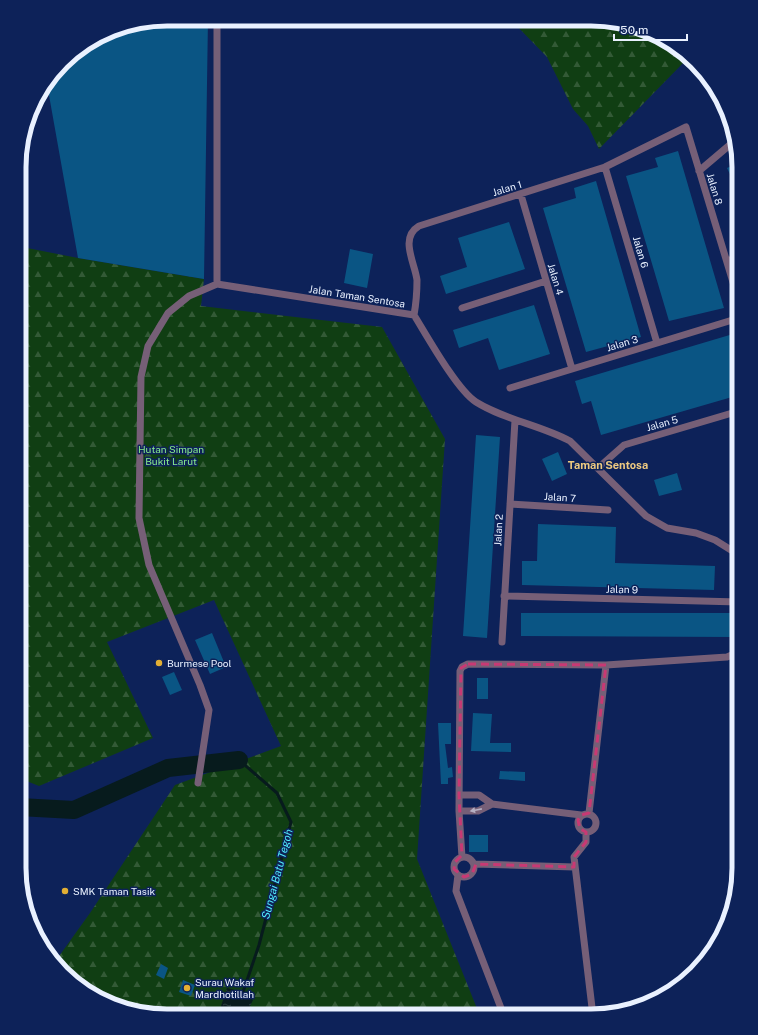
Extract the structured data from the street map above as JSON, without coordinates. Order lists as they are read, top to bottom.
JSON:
{
  "streets": {
    "street": [
      "Jalan 1",
      "Jalan 8",
      "Jalan 6",
      "Jalan 4",
      "Jalan Taman Sentosa",
      "Jalan 3",
      "Jalan 5",
      "Jalan 7",
      "Jalan 2",
      "Jalan 9"
    ]
  },
  "crossings": [
    ["Jalan 1", "Jalan 8"],
    ["Jalan 1", "Jalan 6"],
    ["Jalan 1", "Jalan 4"],
    ["Jalan 1", "Jalan Taman Sentosa"],
    ["Jalan 6", "Jalan 3"],
    ["Jalan 4", "Jalan 3"],
    ["Jalan Taman Sentosa", "Jalan 5"],
    ["Jalan Taman Sentosa", "Jalan 2"],
    ["Jalan 7", "Jalan 2"],
    ["Jalan 2", "Jalan 9"]
  ],
  "districts": ["Taman Sentosa"],
  "water": ["Sungai Batu Tegoh"],
  "parks": ["Hutan Simpan Bukit Larut"],
  "places": ["Burmese Pool", "SMK Taman Tasik", "Surau Wakaf Mardhotillah"],
  "scale_bar": "50 m"
}
